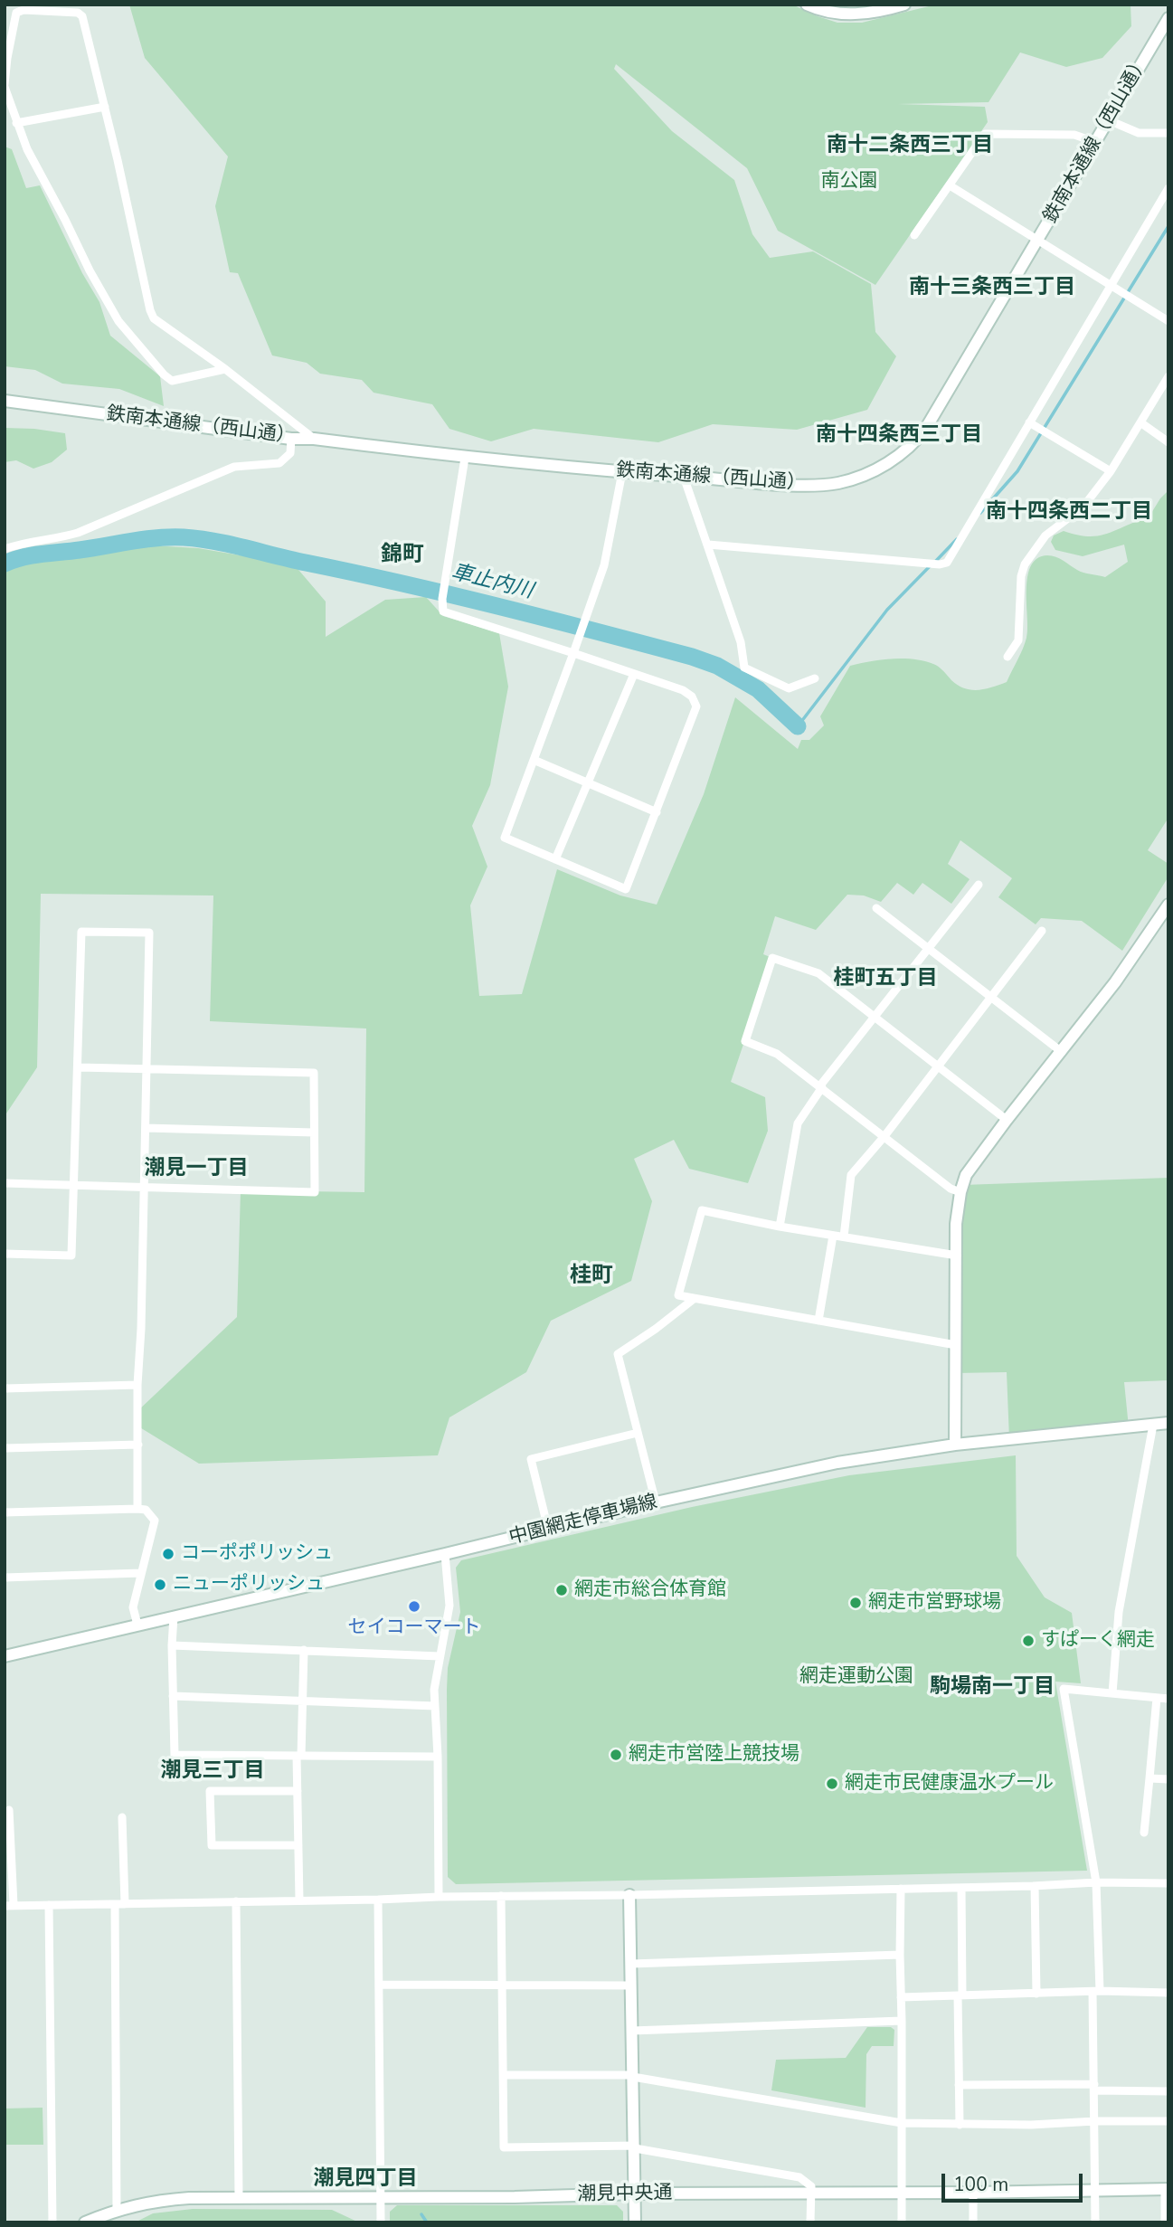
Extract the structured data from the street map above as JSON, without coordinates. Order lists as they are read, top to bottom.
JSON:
{
  "streets": {
    "street": ["鉄南本通線（西山通）", "中園網走停車場線", "潮見中央通"]
  },
  "districts": [
    "南十二条西三丁目",
    "南十三条西三丁目",
    "南十四条西三丁目",
    "南十四条西二丁目",
    "錦町",
    "桂町五丁目",
    "潮見一丁目",
    "桂町",
    "駒場南一丁目",
    "潮見三丁目",
    "潮見四丁目"
  ],
  "water": ["車止内川"],
  "parks": ["南公園", "網走運動公園"],
  "places": [
    "コーポポリッシュ",
    "ニューポリッシュ",
    "網走市総合体育館",
    "網走市営野球場",
    "セイコーマート",
    "すぱーく網走",
    "網走市営陸上競技場",
    "網走市民健康温水プール"
  ],
  "scale_bar": "100 m"
}
